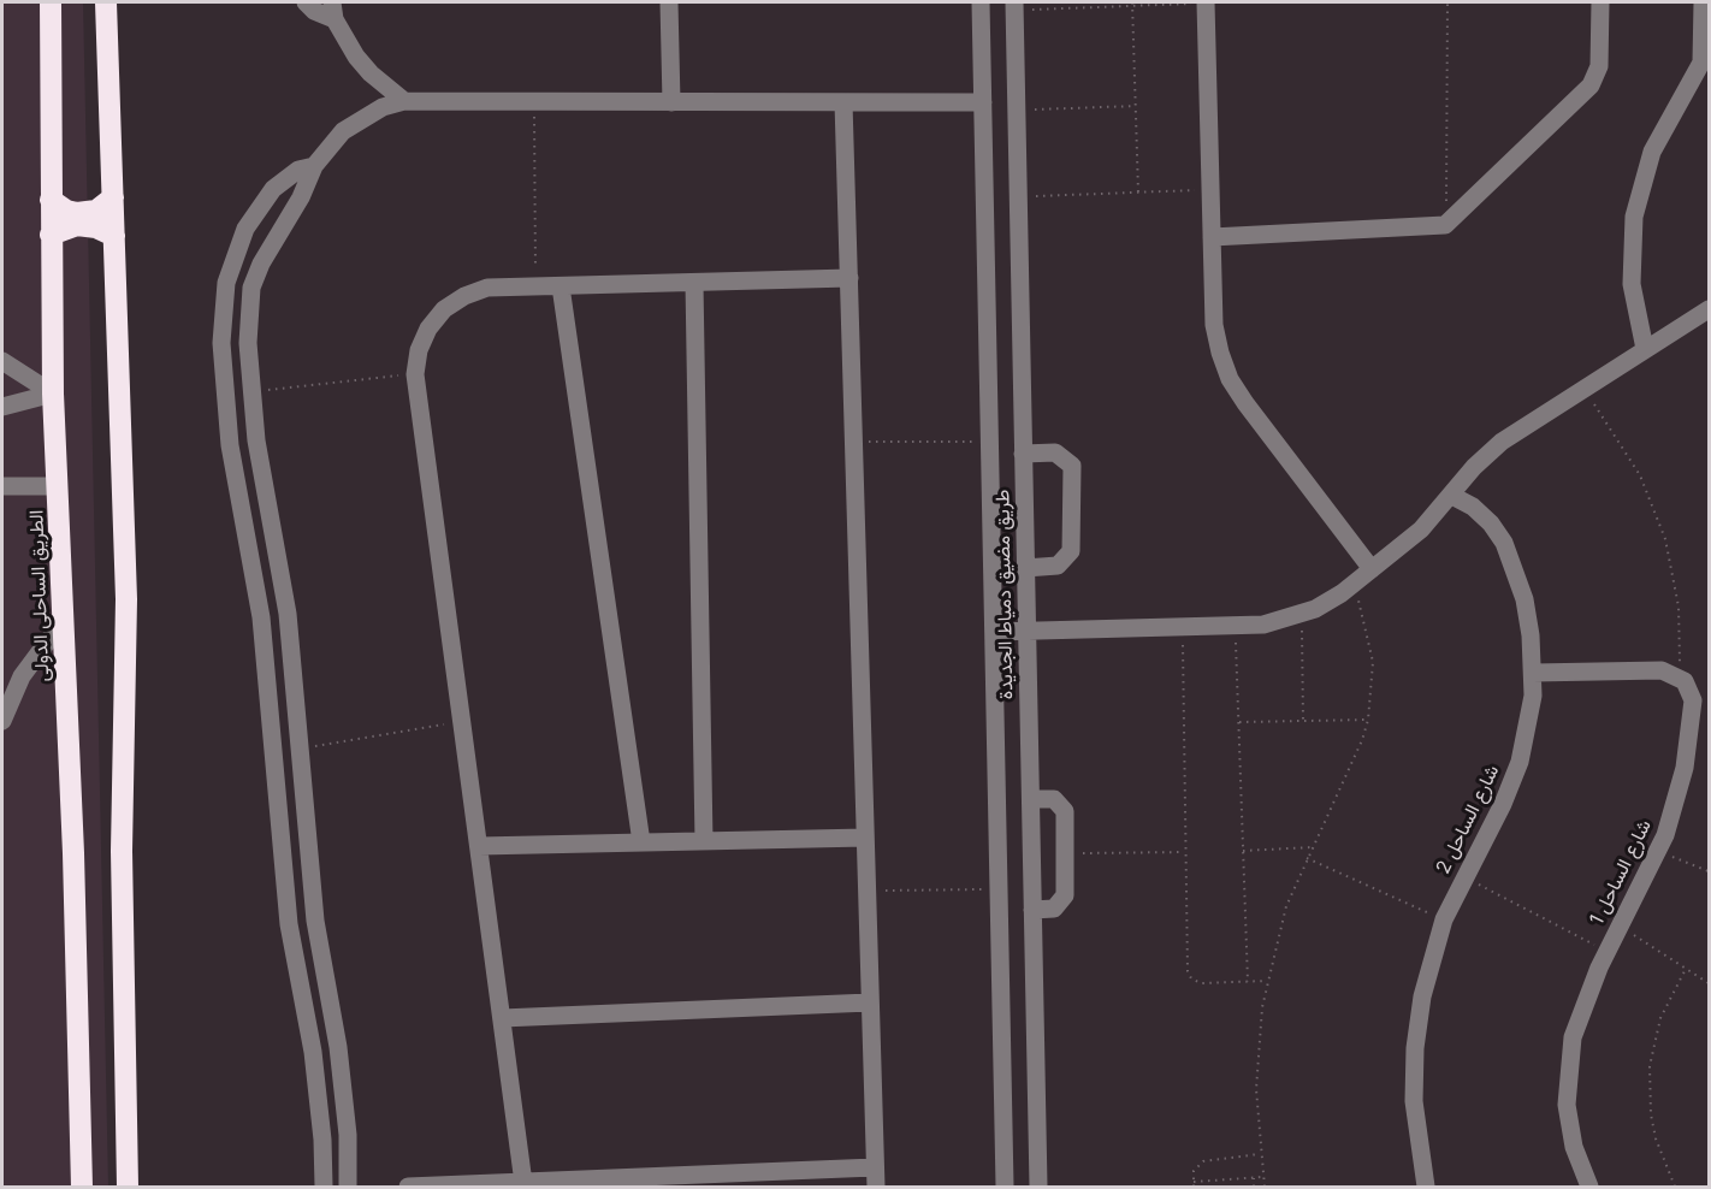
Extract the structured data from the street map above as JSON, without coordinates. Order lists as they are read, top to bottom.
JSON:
{
  "streets": {
    "highway": ["الطريق الساحلى الدولى"],
    "street": ["طريق مضيق دمياط الجديدة", "شارع الساحل 2", "شارع الساحل 1"]
  }
}
